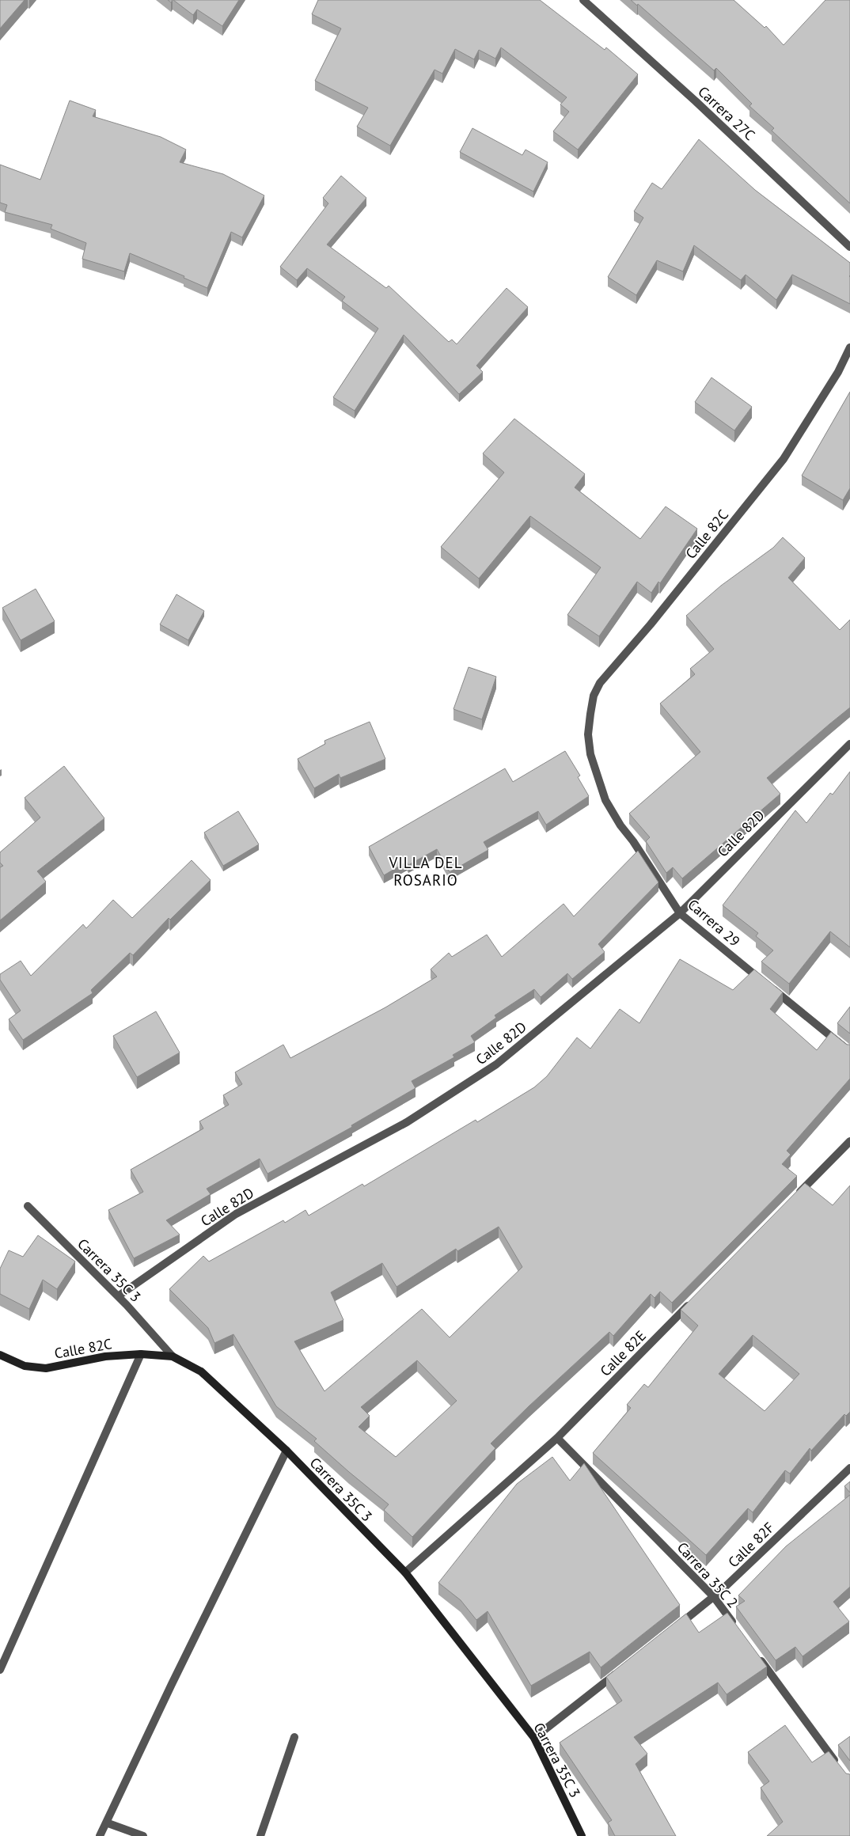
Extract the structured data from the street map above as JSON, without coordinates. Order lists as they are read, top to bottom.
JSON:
{
  "streets": {
    "street": [
      "Carrera 27C",
      "Calle 82C",
      "Calle 82D",
      "Carrera 29",
      "Carrera 35C 3",
      "Calle 82E",
      "Calle 82F",
      "Carrera 35C 2"
    ]
  },
  "crossings": [
    ["Calle 82C", "Carrera 29"],
    ["Calle 82C", "Carrera 35C 3"],
    ["Calle 82D", "Carrera 29"],
    ["Calle 82D", "Carrera 35C 3"],
    ["Carrera 35C 3", "Calle 82E"],
    ["Calle 82E", "Carrera 35C 2"],
    ["Calle 82F", "Carrera 35C 2"]
  ],
  "districts": ["VILLA DEL ROSARIO"]
}
